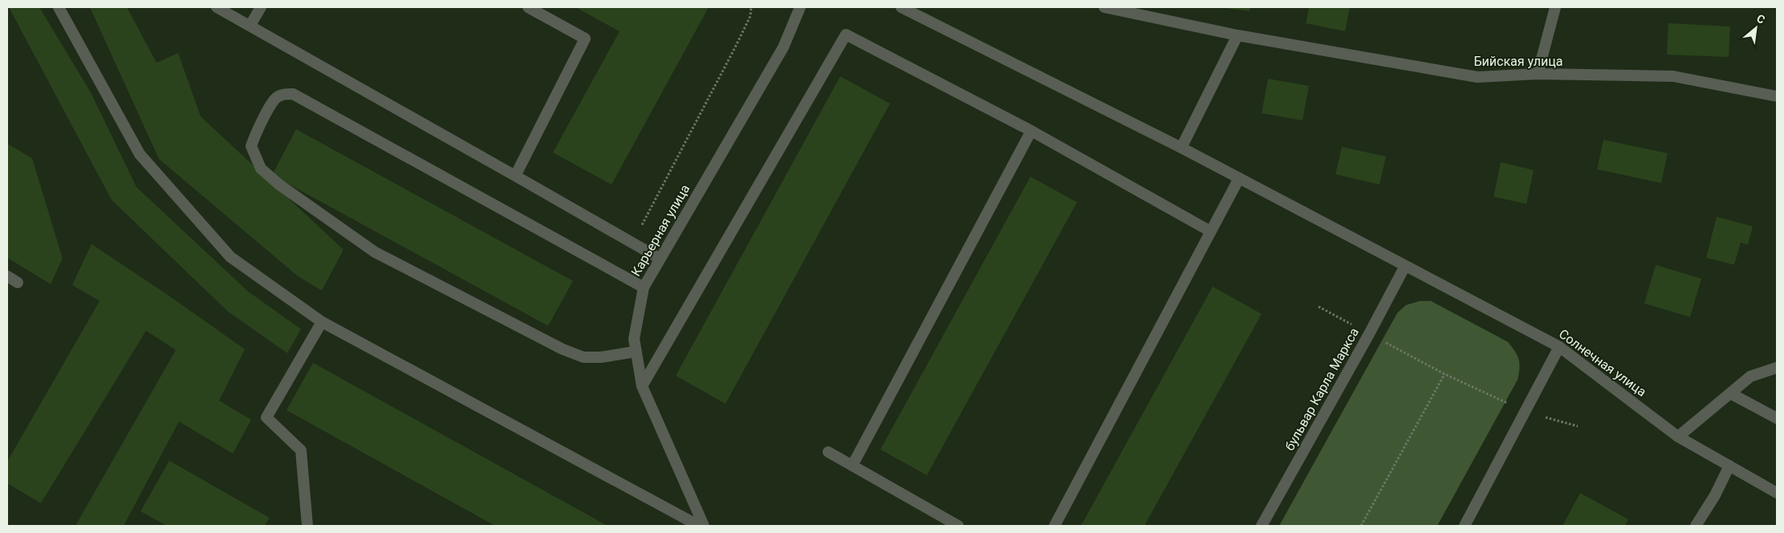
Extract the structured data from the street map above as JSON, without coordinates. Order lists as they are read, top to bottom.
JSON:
{
  "streets": {
    "street": [
      "Бийская улица",
      "Карьерная улица",
      "Солнечная улица",
      "бульвар Карла Маркса"
    ]
  },
  "crossings": [
    ["Солнечная улица", "бульвар Карла Маркса"]
  ],
  "north": "top right"
}
